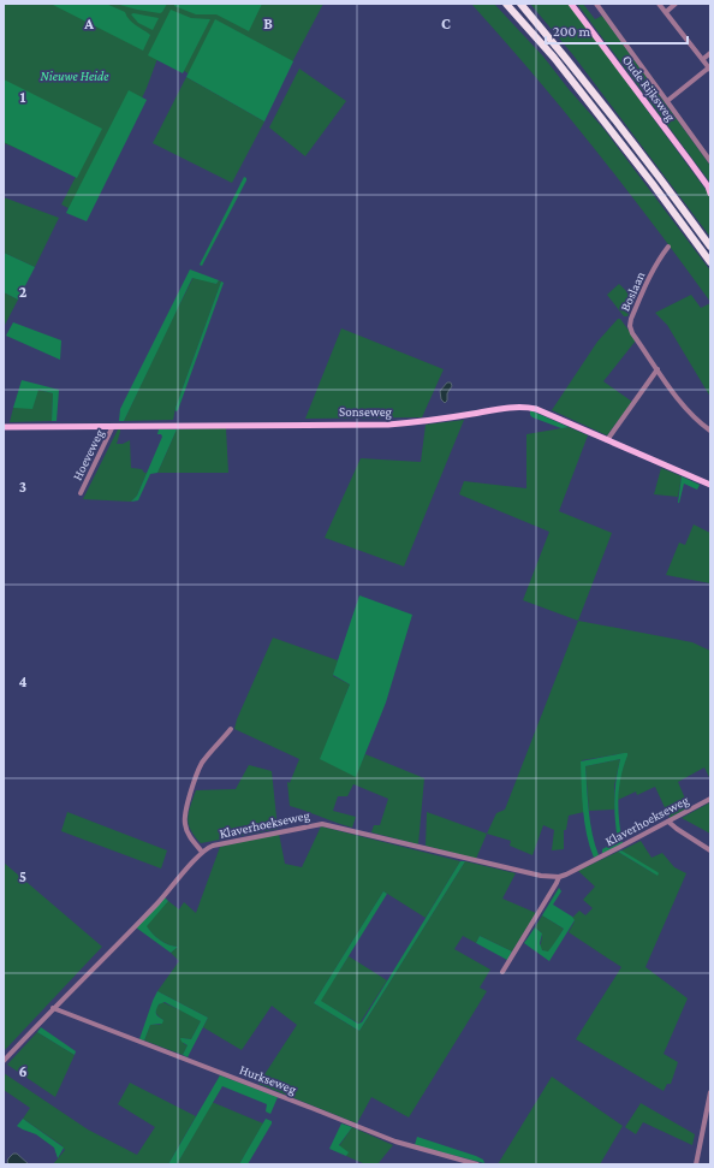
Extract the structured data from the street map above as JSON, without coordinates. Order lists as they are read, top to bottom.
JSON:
{
  "streets": {
    "main road": ["Oude Rijksweg", "Sonseweg"],
    "street": [
      "Boslaan",
      "Hoeveweg",
      "Klaverhoekseweg",
      "Hurkseweg"
    ]
  },
  "crossings": [
    ["Sonseweg", "Hoeveweg"],
    ["Klaverhoekseweg", "Hurkseweg"]
  ],
  "parks": ["Nieuwe Heide"],
  "scale_bar": "200 m",
  "grid": {
    "columns": ["A", "B", "C"],
    "rows": [
      "1",
      "2",
      "3",
      "4",
      "5",
      "6"
    ]
  }
}
